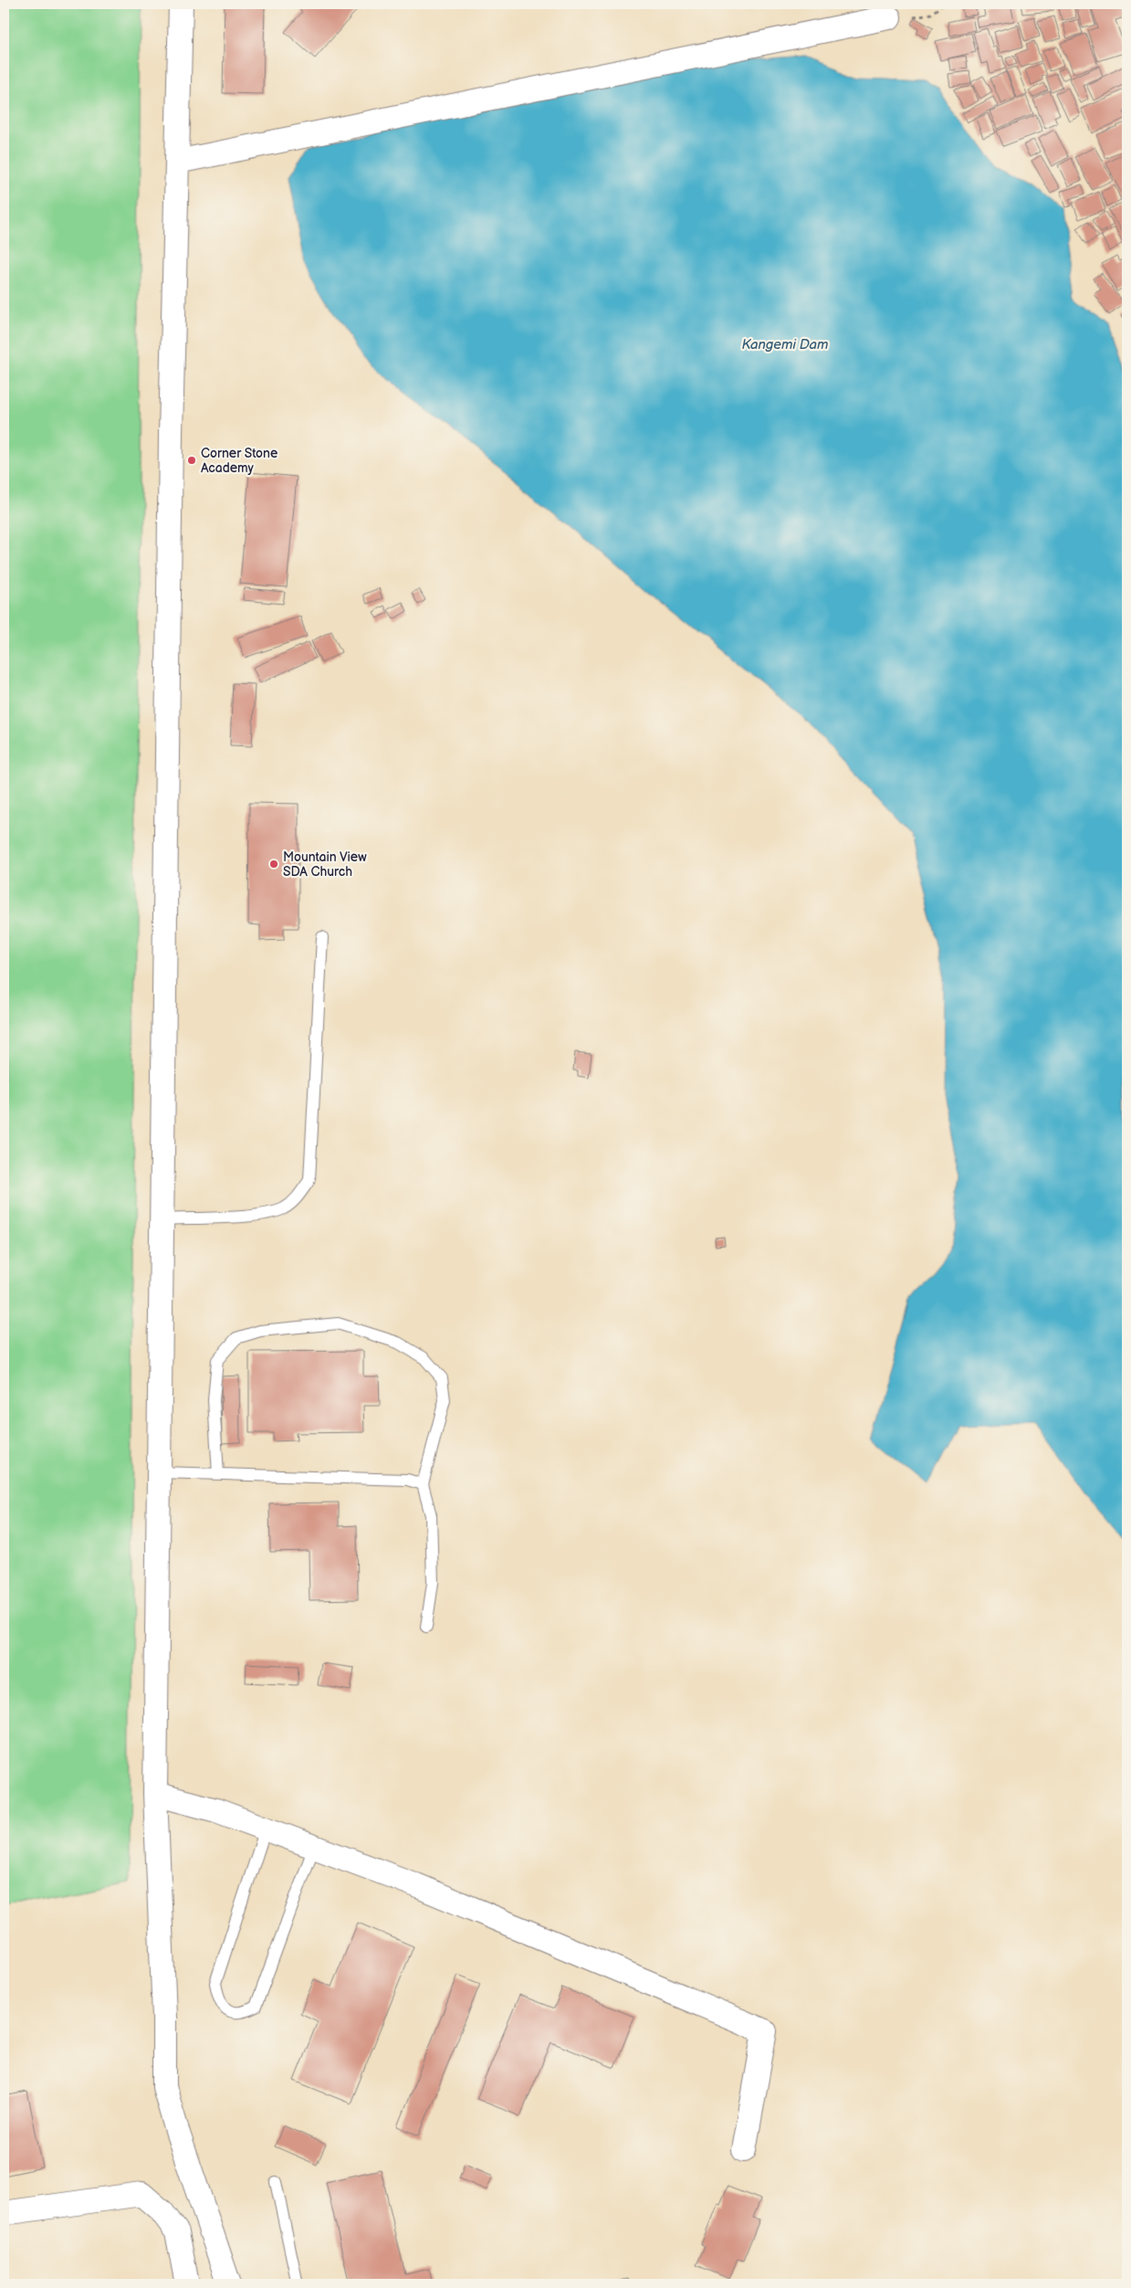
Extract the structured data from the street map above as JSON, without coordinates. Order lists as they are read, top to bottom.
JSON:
{
  "water": ["Kangemi Dam"],
  "places": ["Corner Stone Academy", "Mountain View SDA Church"]
}
